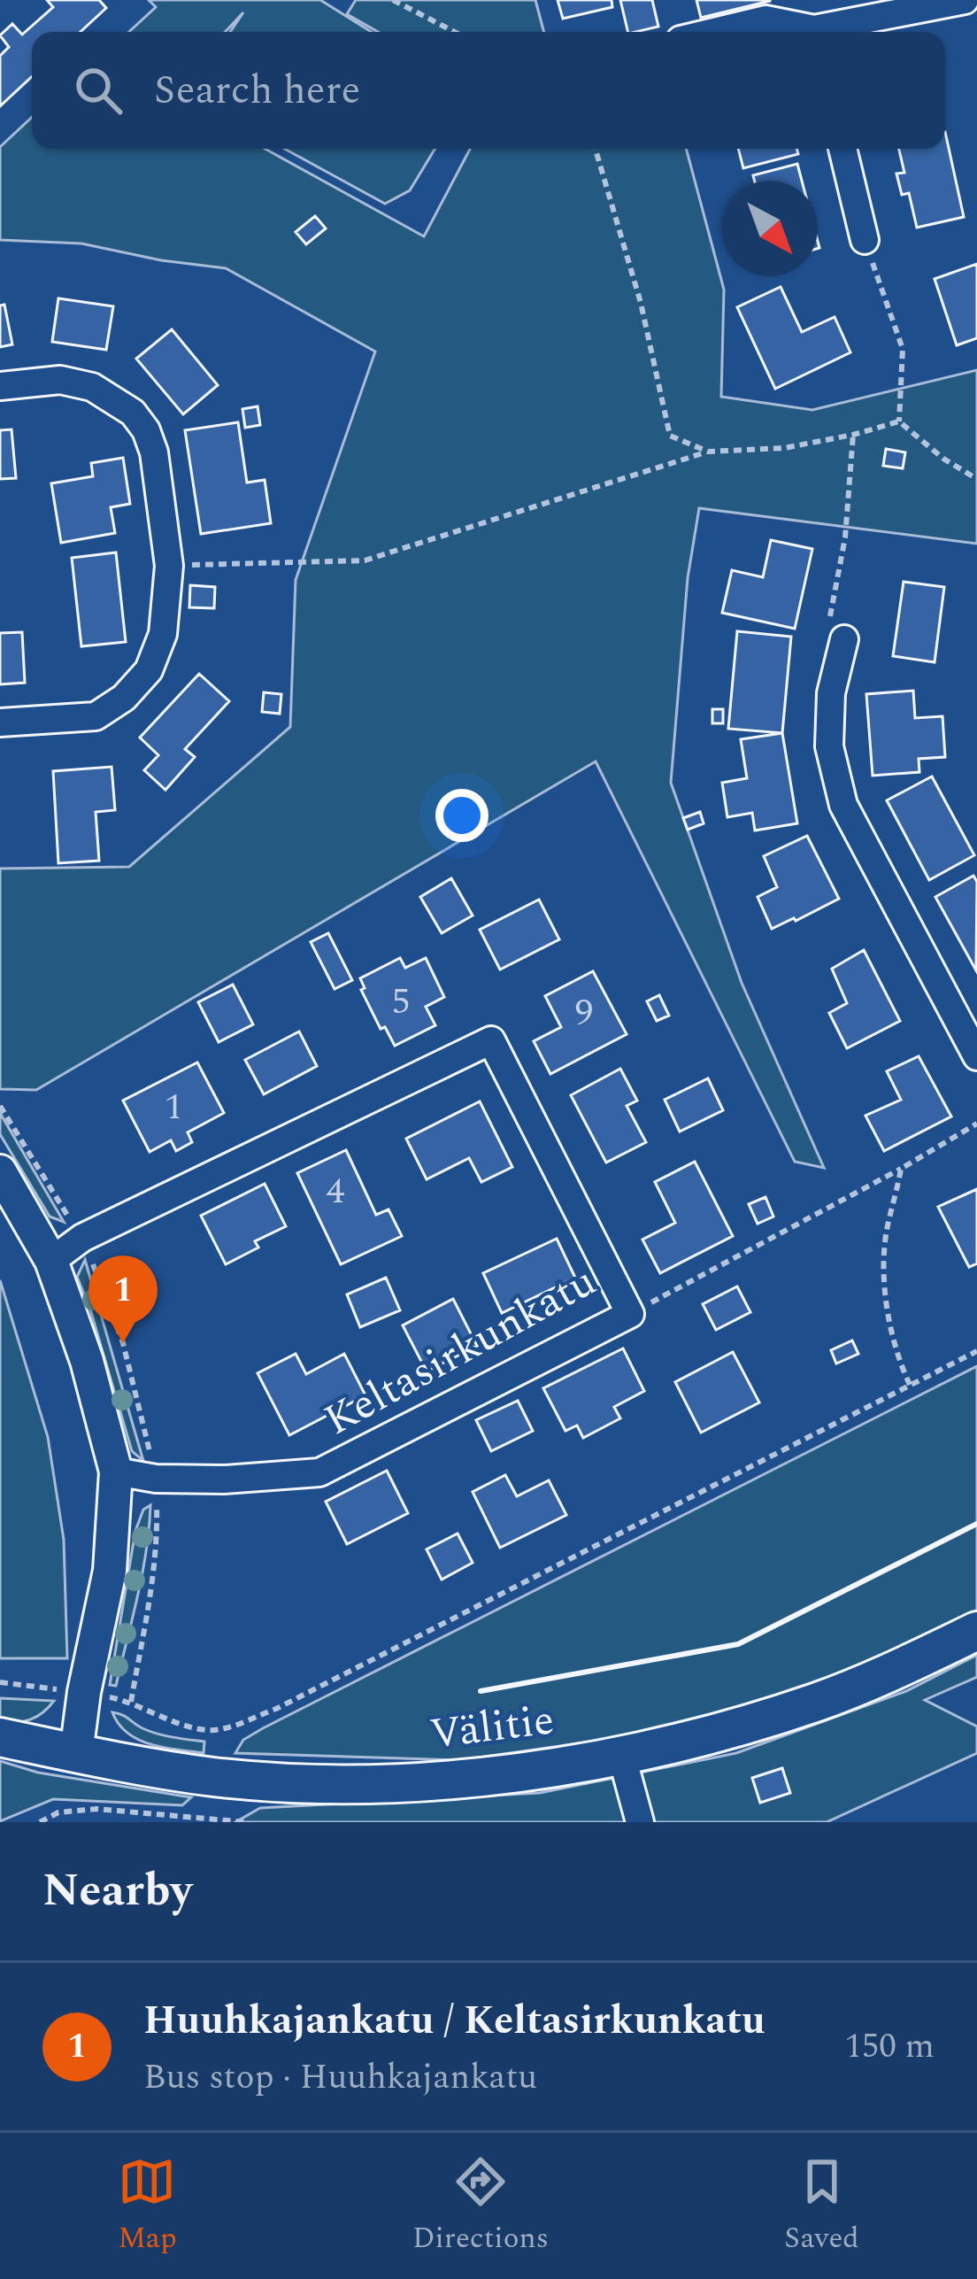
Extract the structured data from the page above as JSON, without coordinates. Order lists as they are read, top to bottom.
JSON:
{
  "streets": {
    "main road": ["Välitie"],
    "street": ["Keltasirkunkatu"]
  },
  "house_numbers": [
    "5",
    "9",
    "1",
    "4"
  ],
  "north": "bottom right",
  "page": {
    "search": "Search here",
    "pins": "1",
    "heading": "Nearby",
    "list": [
      {
        "mark": "1",
        "name": "Huuhkajankatu / Keltasirkunkatu",
        "note": "Bus stop · Huuhkajankatu",
        "value": "150 m"
      }
    ],
    "nav": ["Map", "Directions", "Saved"]
  }
}
